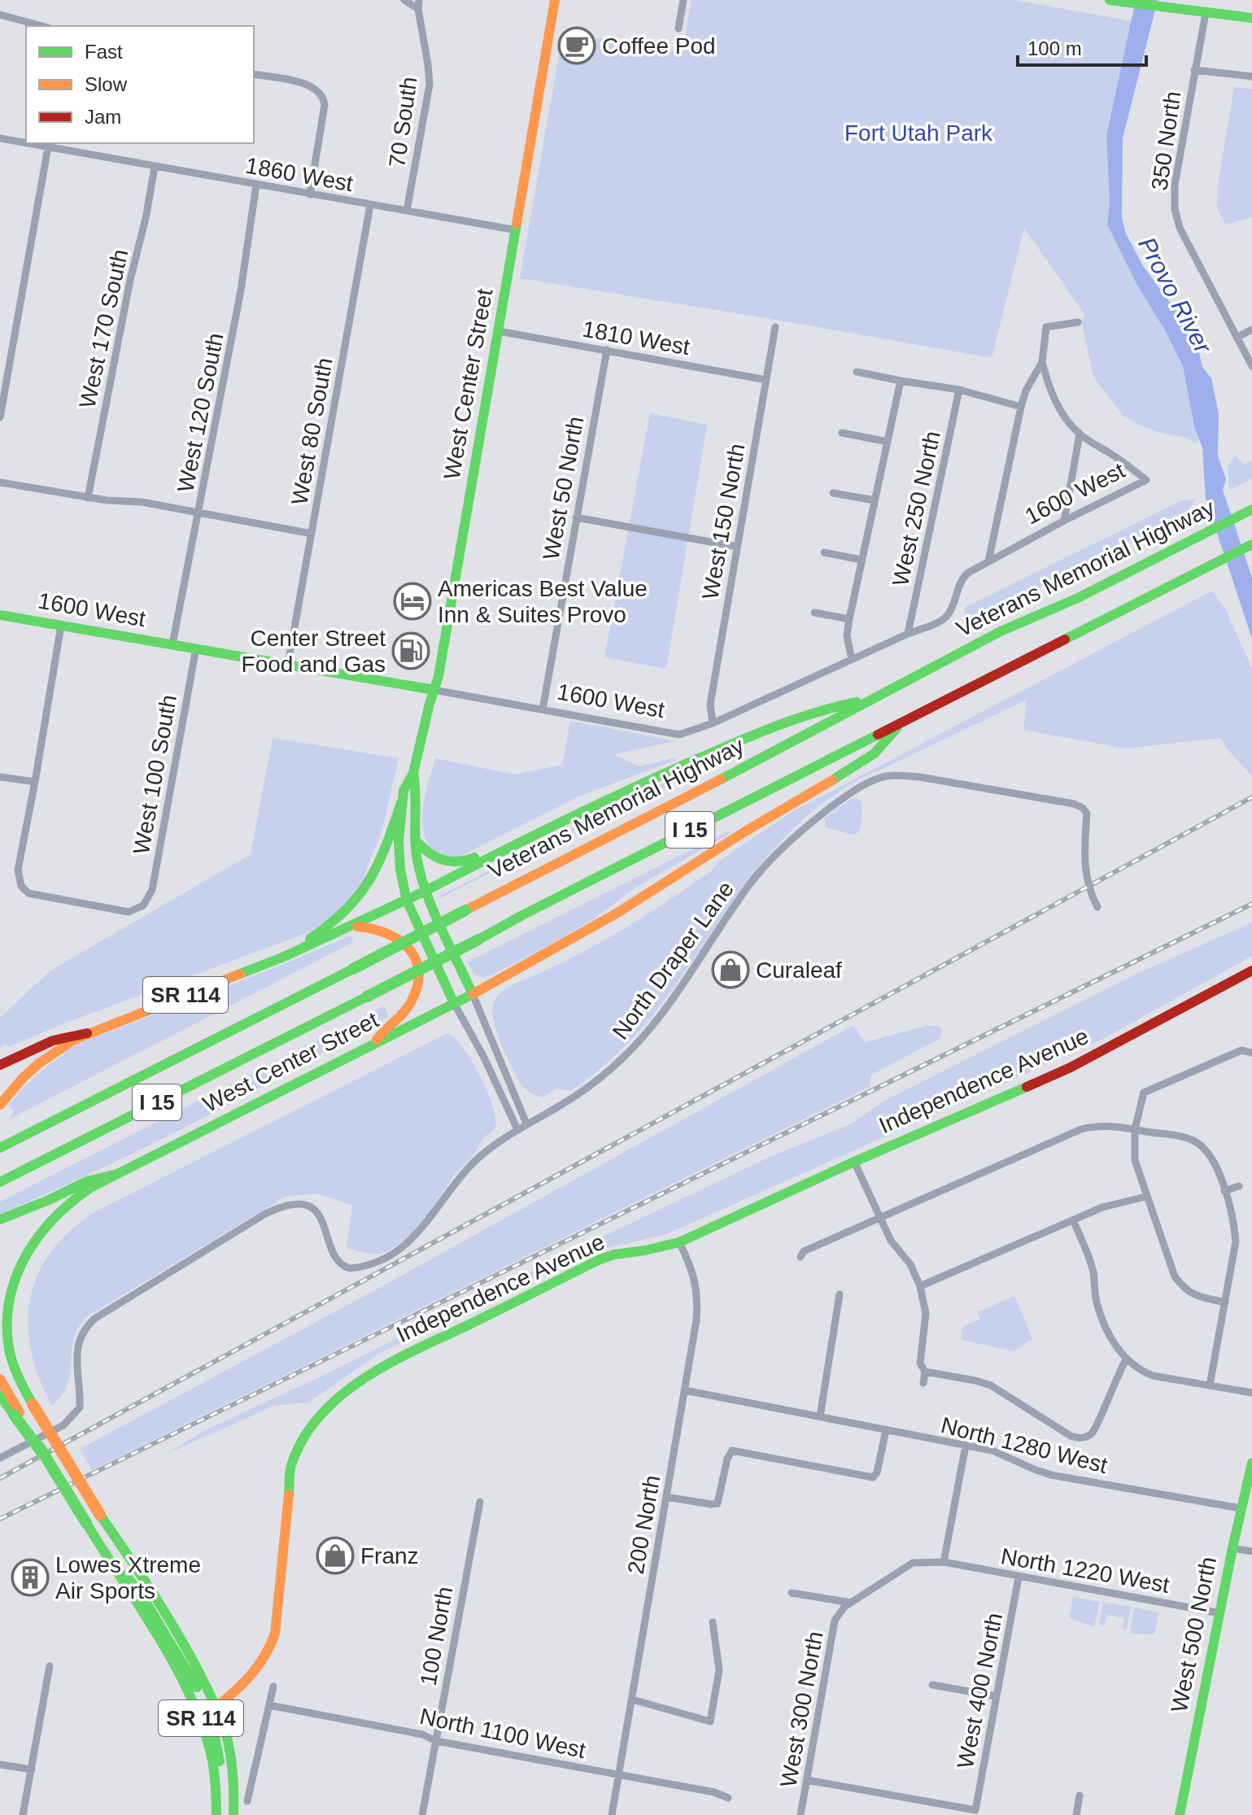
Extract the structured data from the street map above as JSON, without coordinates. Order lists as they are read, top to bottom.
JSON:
{
  "streets": {
    "main road": [
      "West Center Street",
      "1600 West",
      "Veterans Memorial Highway",
      "I 15",
      "SR 114",
      "Independence Avenue",
      "West 500 North"
    ],
    "street": [
      "70 South",
      "350 North",
      "1860 West",
      "West 170 South",
      "1810 West",
      "West 120 South",
      "West 80 South",
      "West 50 North",
      "West 250 North",
      "West 150 North",
      "West 100 South",
      "North Draper Lane",
      "North 1280 West",
      "200 North",
      "North 1220 West",
      "100 North",
      "West 400 North",
      "West 300 North",
      "North 1100 West"
    ]
  },
  "crossings": [
    ["70 South", "1860 West"],
    ["1860 West", "West 170 South"],
    ["1860 West", "West Center Street"],
    ["1860 West", "West 120 South"],
    ["1860 West", "West 80 South"],
    ["1810 West", "West Center Street"],
    ["1810 West", "West 50 North"],
    ["1810 West", "West 150 North"],
    ["West Center Street", "1600 West"],
    ["West Center Street", "North Draper Lane"],
    ["West Center Street", "SR 114"],
    ["West Center Street", "Independence Avenue"],
    ["West 120 South", "1600 West"],
    ["West 80 South", "1600 West"],
    ["West 50 North", "1600 West"],
    ["1600 West", "West 250 North"],
    ["1600 West", "West 150 North"],
    ["1600 West", "West 100 South"],
    ["Independence Avenue", "200 North"],
    ["North 1280 West", "200 North"],
    ["North 1280 West", "West 500 North"],
    ["200 North", "North 1100 West"],
    ["North 1220 West", "West 500 North"],
    ["North 1220 West", "West 400 North"],
    ["North 1220 West", "West 300 North"],
    ["100 North", "North 1100 West"],
    ["West 400 North", "West 300 North"]
  ],
  "water": ["Provo River"],
  "parks": ["Fort Utah Park"],
  "places": {
    "cafe": ["Coffee Pod"],
    "hotel": ["Americas Best Value Inn & Suites Provo"],
    "fuel station": ["Center Street Food and Gas"],
    "shop": ["Curaleaf", "Franz"],
    "building": ["Lowes Xtreme Air Sports"]
  },
  "legend": ["Fast", "Slow", "Jam"],
  "scale_bar": "100 m"
}
